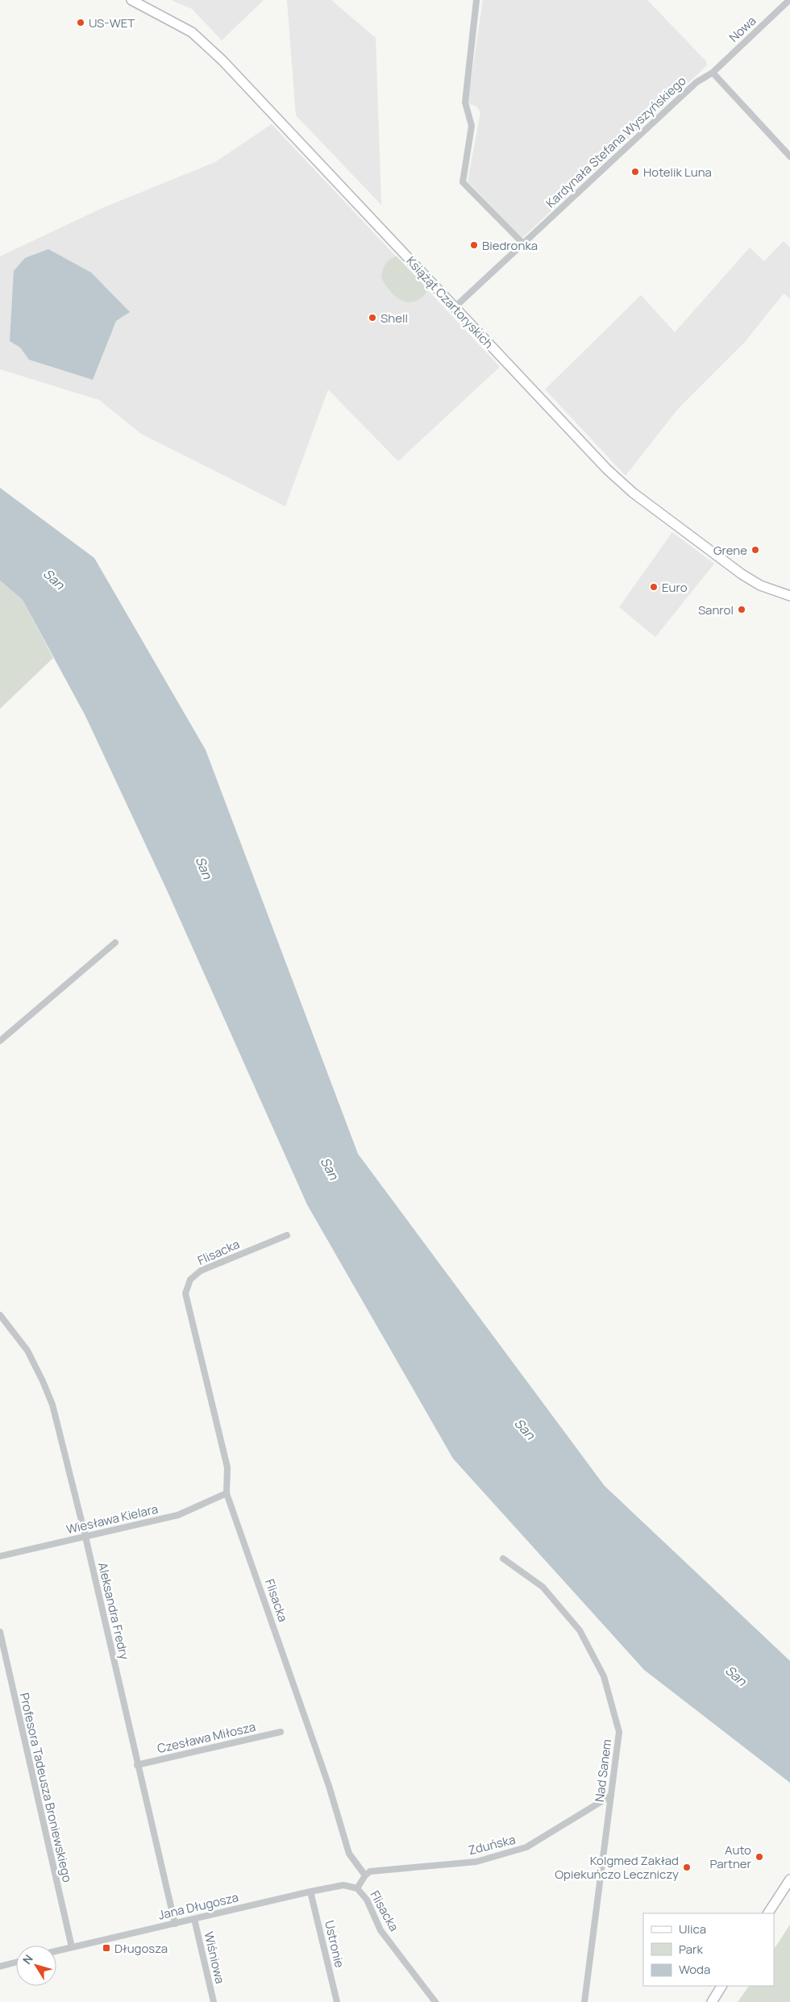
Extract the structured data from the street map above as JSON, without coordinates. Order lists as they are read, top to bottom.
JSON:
{
  "streets": {
    "main road": ["Książąt Czartoryskich"],
    "street": [
      "Nowa",
      "Kardynała Stefana Wyszyńskiego",
      "Flisacka",
      "Wiesława Kielara",
      "Aleksandra Fredry",
      "Czesława Miłosza",
      "Nad Sanem",
      "Profesora Tadeusza Broniewskiego",
      "Zduńska",
      "Jana Długosza",
      "Ustronie",
      "Wiśniowa"
    ]
  },
  "crossings": [
    ["Nowa", "Kardynała Stefana Wyszyńskiego"],
    ["Kardynała Stefana Wyszyńskiego", "Książąt Czartoryskich"],
    ["Flisacka", "Wiesława Kielara"],
    ["Flisacka", "Zduńska"],
    ["Flisacka", "Jana Długosza"],
    ["Wiesława Kielara", "Aleksandra Fredry"],
    ["Aleksandra Fredry", "Czesława Miłosza"],
    ["Aleksandra Fredry", "Jana Długosza"],
    ["Nad Sanem", "Zduńska"],
    ["Profesora Tadeusza Broniewskiego", "Jana Długosza"],
    ["Jana Długosza", "Ustronie"],
    ["Jana Długosza", "Wiśniowa"]
  ],
  "water": ["San"],
  "places": {
    "other": [
      "US-WET",
      "Hotelik Luna",
      "Biedronka",
      "Shell",
      "Grene",
      "Euro",
      "Sanrol",
      "Auto Partner",
      "Kolgmed Zakład Opiekuńczo Leczniczy"
    ],
    "transit": ["Długosza"]
  },
  "legend": ["Ulica", "Park", "Woda"],
  "north": "top left"
}
